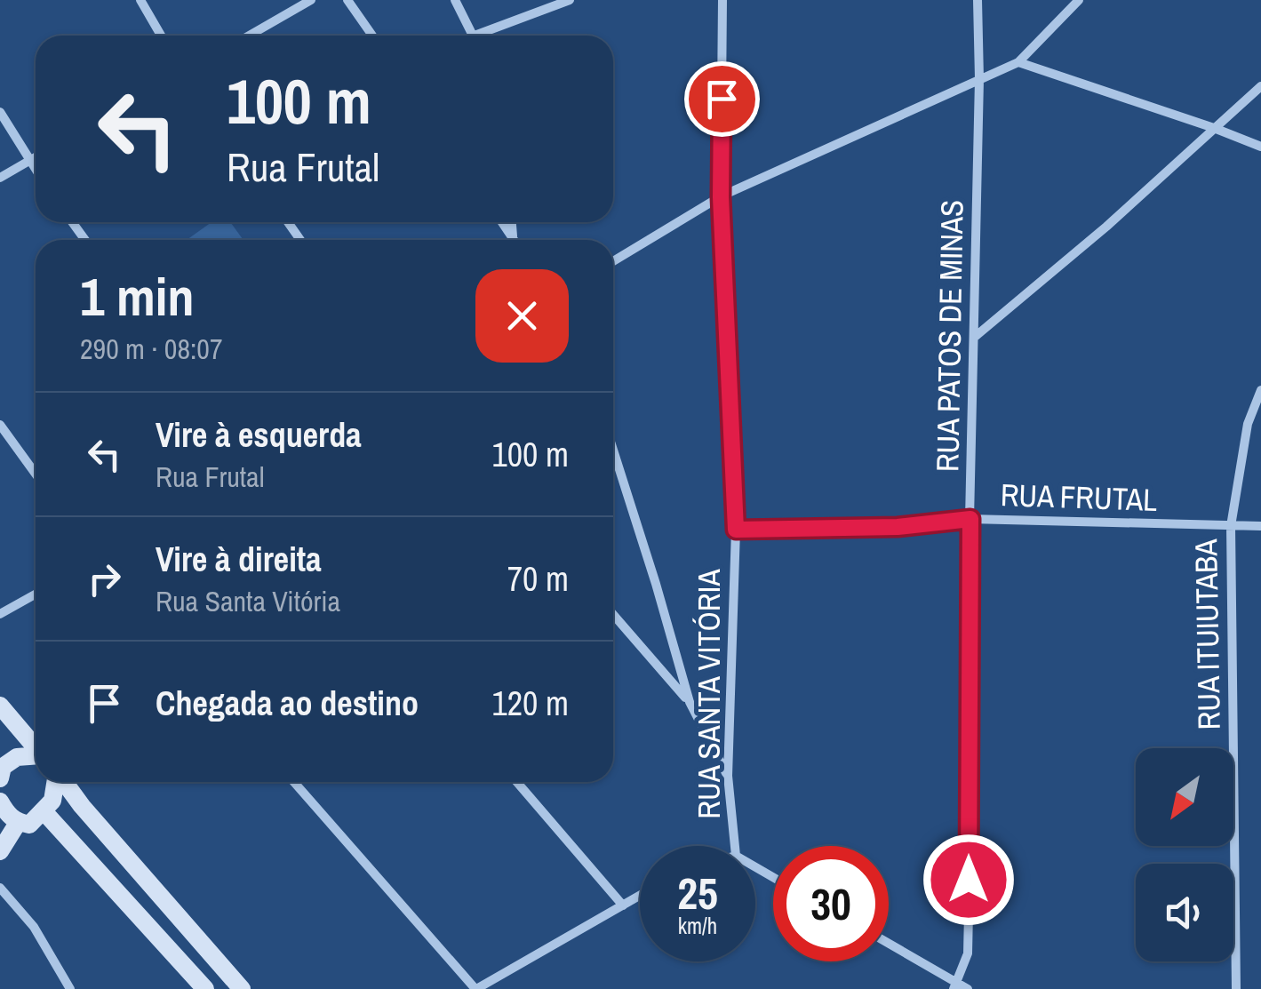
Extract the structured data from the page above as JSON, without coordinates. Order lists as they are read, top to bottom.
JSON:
{
  "streets": {
    "street": [
      "RUA PATOS DE MINAS",
      "RUA FRUTAL",
      "RUA ITUIUTABA",
      "RUA SANTA VITÓRIA"
    ]
  },
  "crossings": [
    ["RUA PATOS DE MINAS", "RUA FRUTAL"],
    ["RUA FRUTAL", "RUA ITUIUTABA"],
    ["RUA FRUTAL", "RUA SANTA VITÓRIA"]
  ],
  "north": "bottom left",
  "page": {
    "turn": ["100 m", "Rua Frutal"],
    "heading": ["1 min", "290 m · 08:07"],
    "list": [
      {
        "name": "Vire à esquerda",
        "note": "Rua Frutal",
        "value": "100 m"
      },
      {
        "name": "Vire à direita",
        "note": "Rua Santa Vitória",
        "value": "70 m"
      },
      {
        "name": "Chegada ao destino",
        "value": "120 m"
      }
    ],
    "speed": "25 km/h",
    "limit": "30"
  }
}
